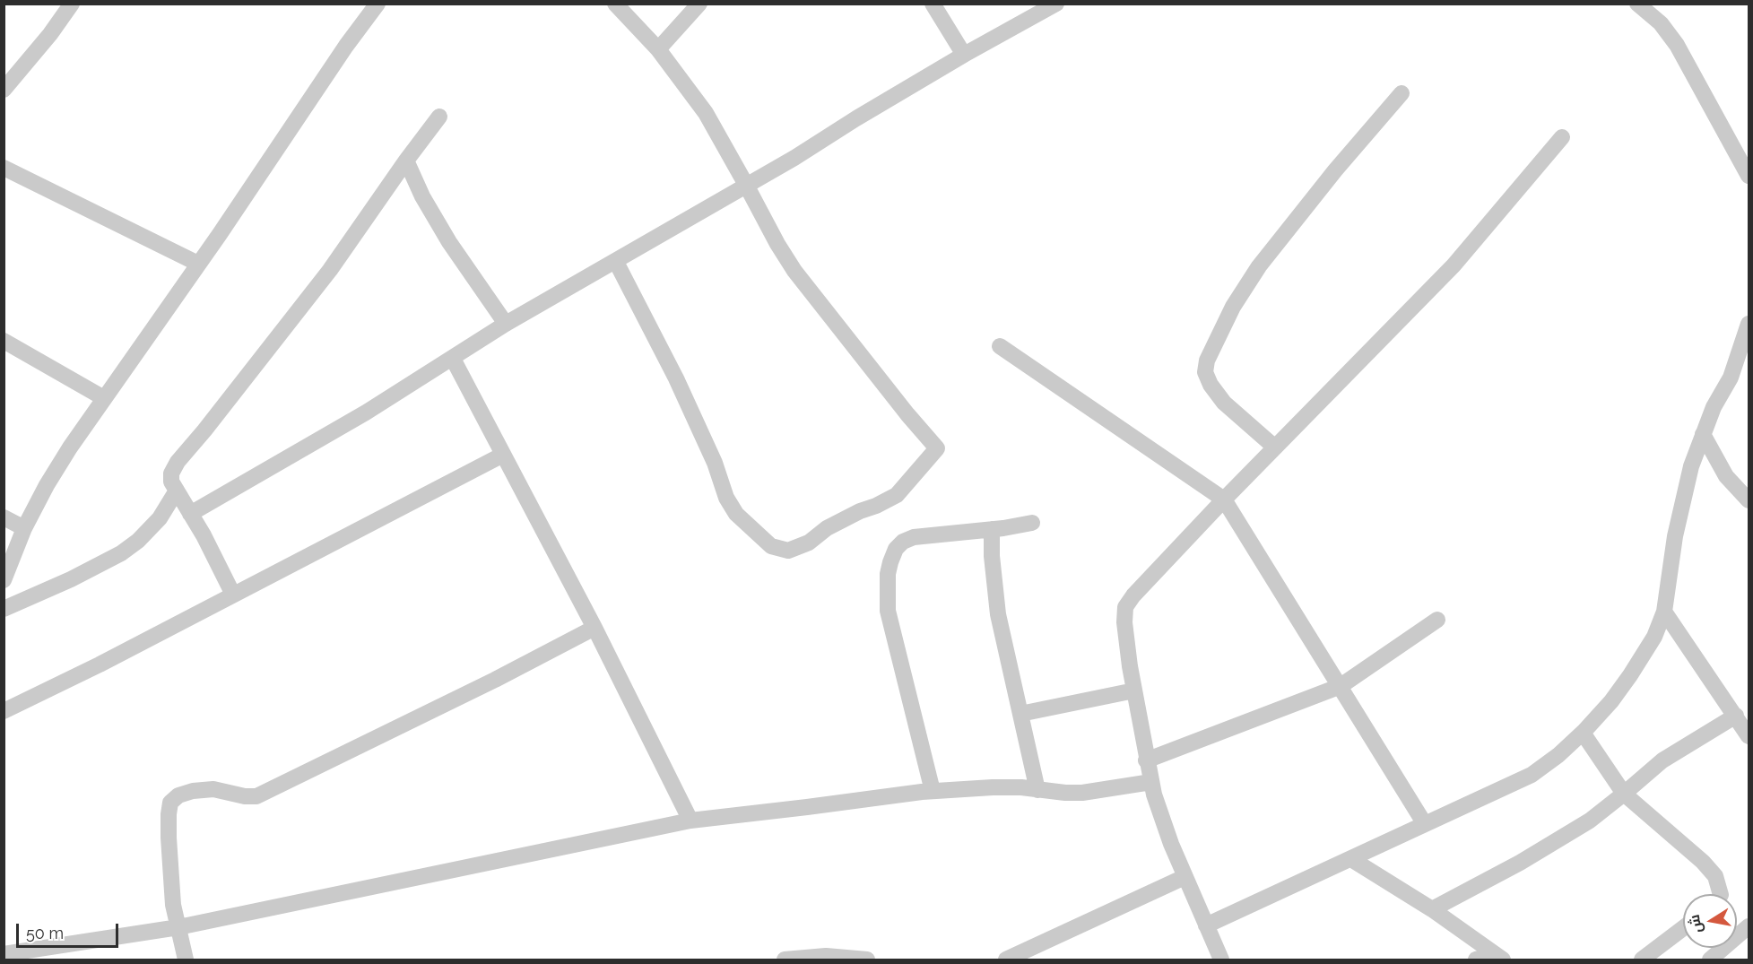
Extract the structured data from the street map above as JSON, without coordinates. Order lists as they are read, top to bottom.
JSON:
{
  "scale_bar": "50 m",
  "north": "left"
}
